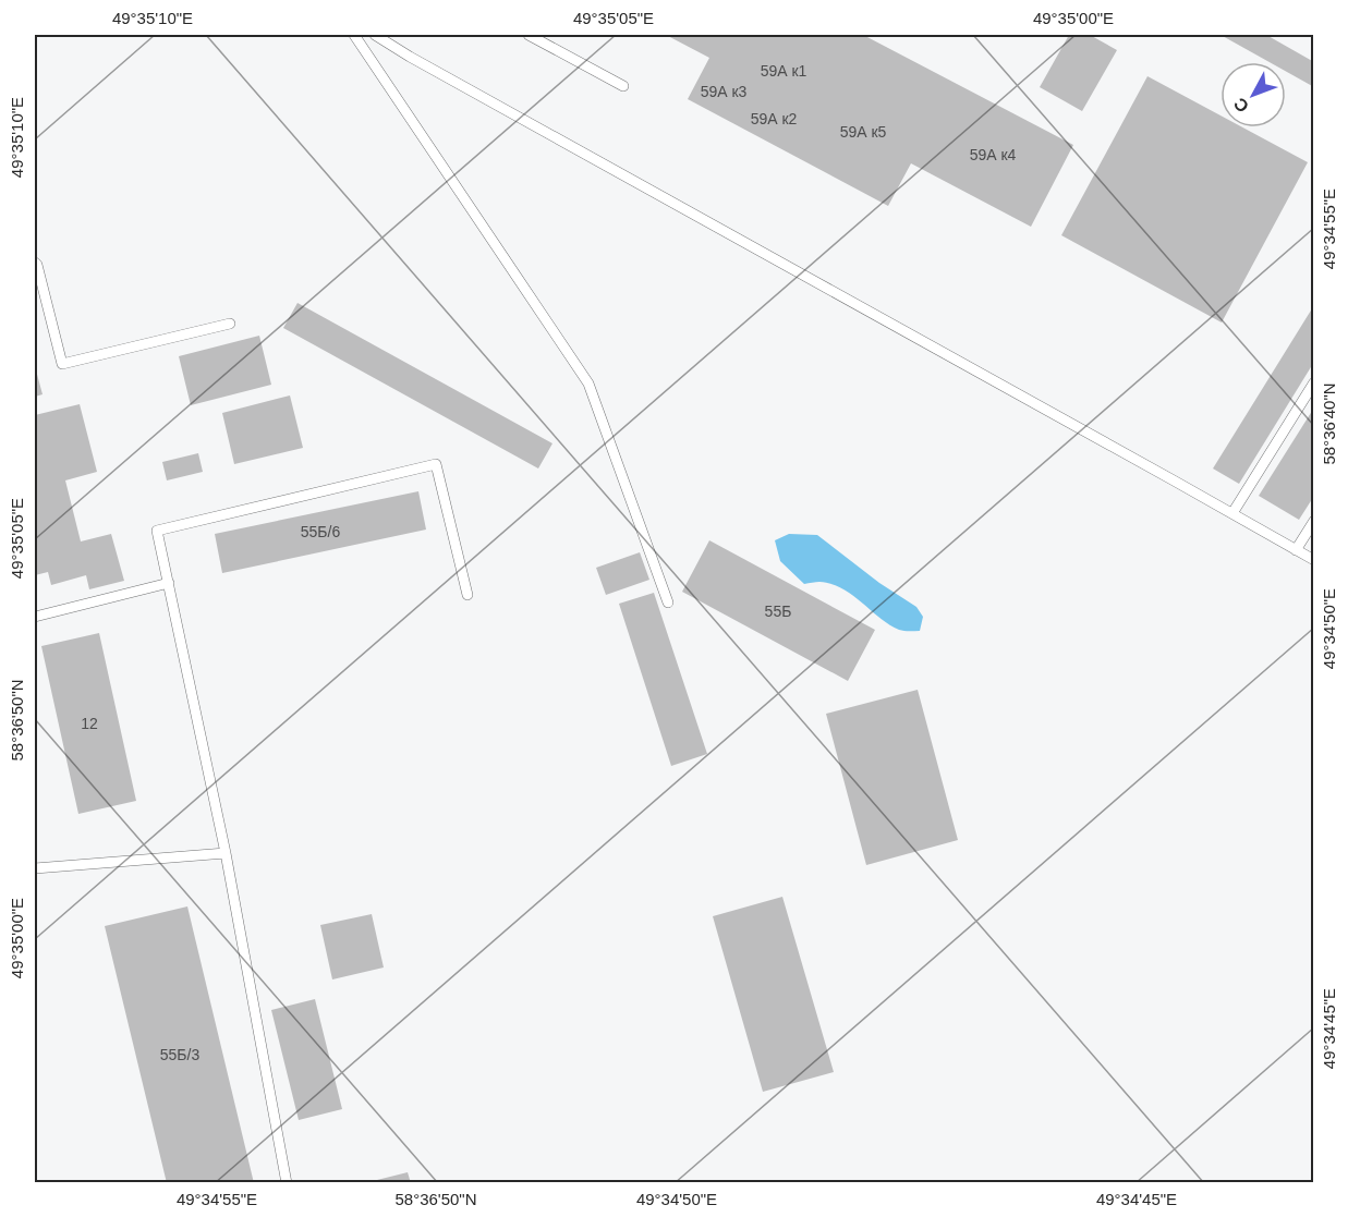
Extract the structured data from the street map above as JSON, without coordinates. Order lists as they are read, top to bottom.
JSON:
{
  "house_numbers": [
    "59А к1",
    "59А к3",
    "59А к2",
    "59А к5",
    "59А к4",
    "55Б/6",
    "55Б",
    "12",
    "55Б/3"
  ],
  "north": "bottom left",
  "coordinates": [
    "49°35'10\"E",
    "49°35'05\"E",
    "49°35'00\"E",
    "49°34'55\"E",
    "58°36'40\"N",
    "49°34'50\"E",
    "58°36'50\"N",
    "49°34'45\"E"
  ]
}
